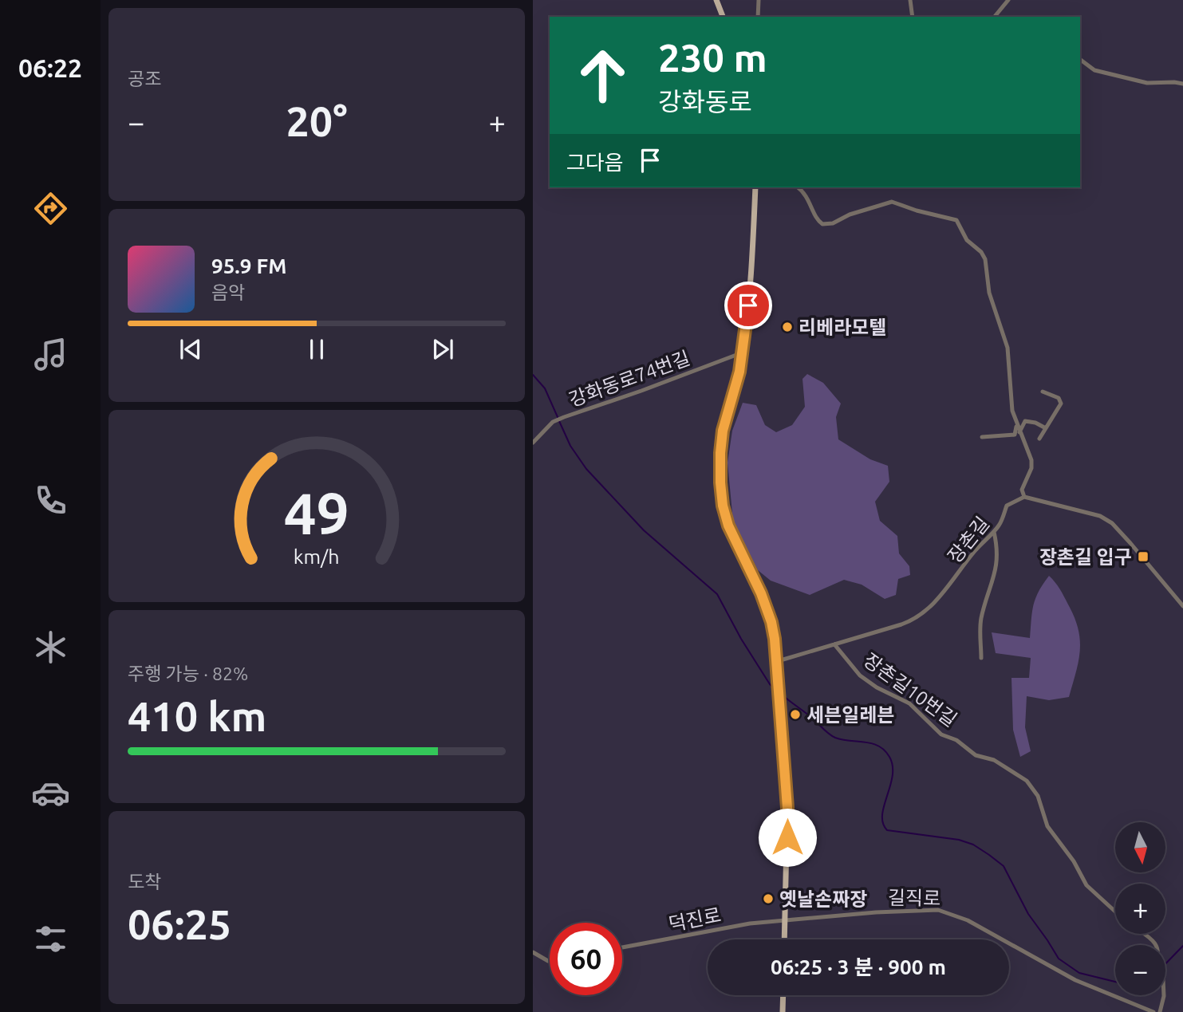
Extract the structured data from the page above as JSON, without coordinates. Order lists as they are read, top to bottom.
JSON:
{
  "streets": {
    "street": [
      "강화동로74번길",
      "장촌길",
      "장촌길10번길",
      "길직로",
      "덕진로"
    ]
  },
  "crossings": [
    ["장촌길", "장촌길10번길"],
    ["길직로", "덕진로"]
  ],
  "places": {
    "other": ["리베라모텔", "세븐일레븐", "옛날손짜장"],
    "transit": ["장촌길 입구"]
  },
  "north": "bottom",
  "page": {
    "tabs": "06:22",
    "tile": [
      "공조",
      ["주행 가능 · 82%", "410 km"],
      ["도착", "06:25"]
    ],
    "turn": ["230 m", "강화동로"],
    "heat": ["−", "20°", "+"],
    "then": "그다음",
    "song": ["95.9 FM", "음악"],
    "map_buttons": ["+", "−"],
    "limit": "60",
    "trip": "06:25 · 3 분 · 900 m",
    "gauge": ["49", "km/h"]
  }
}
